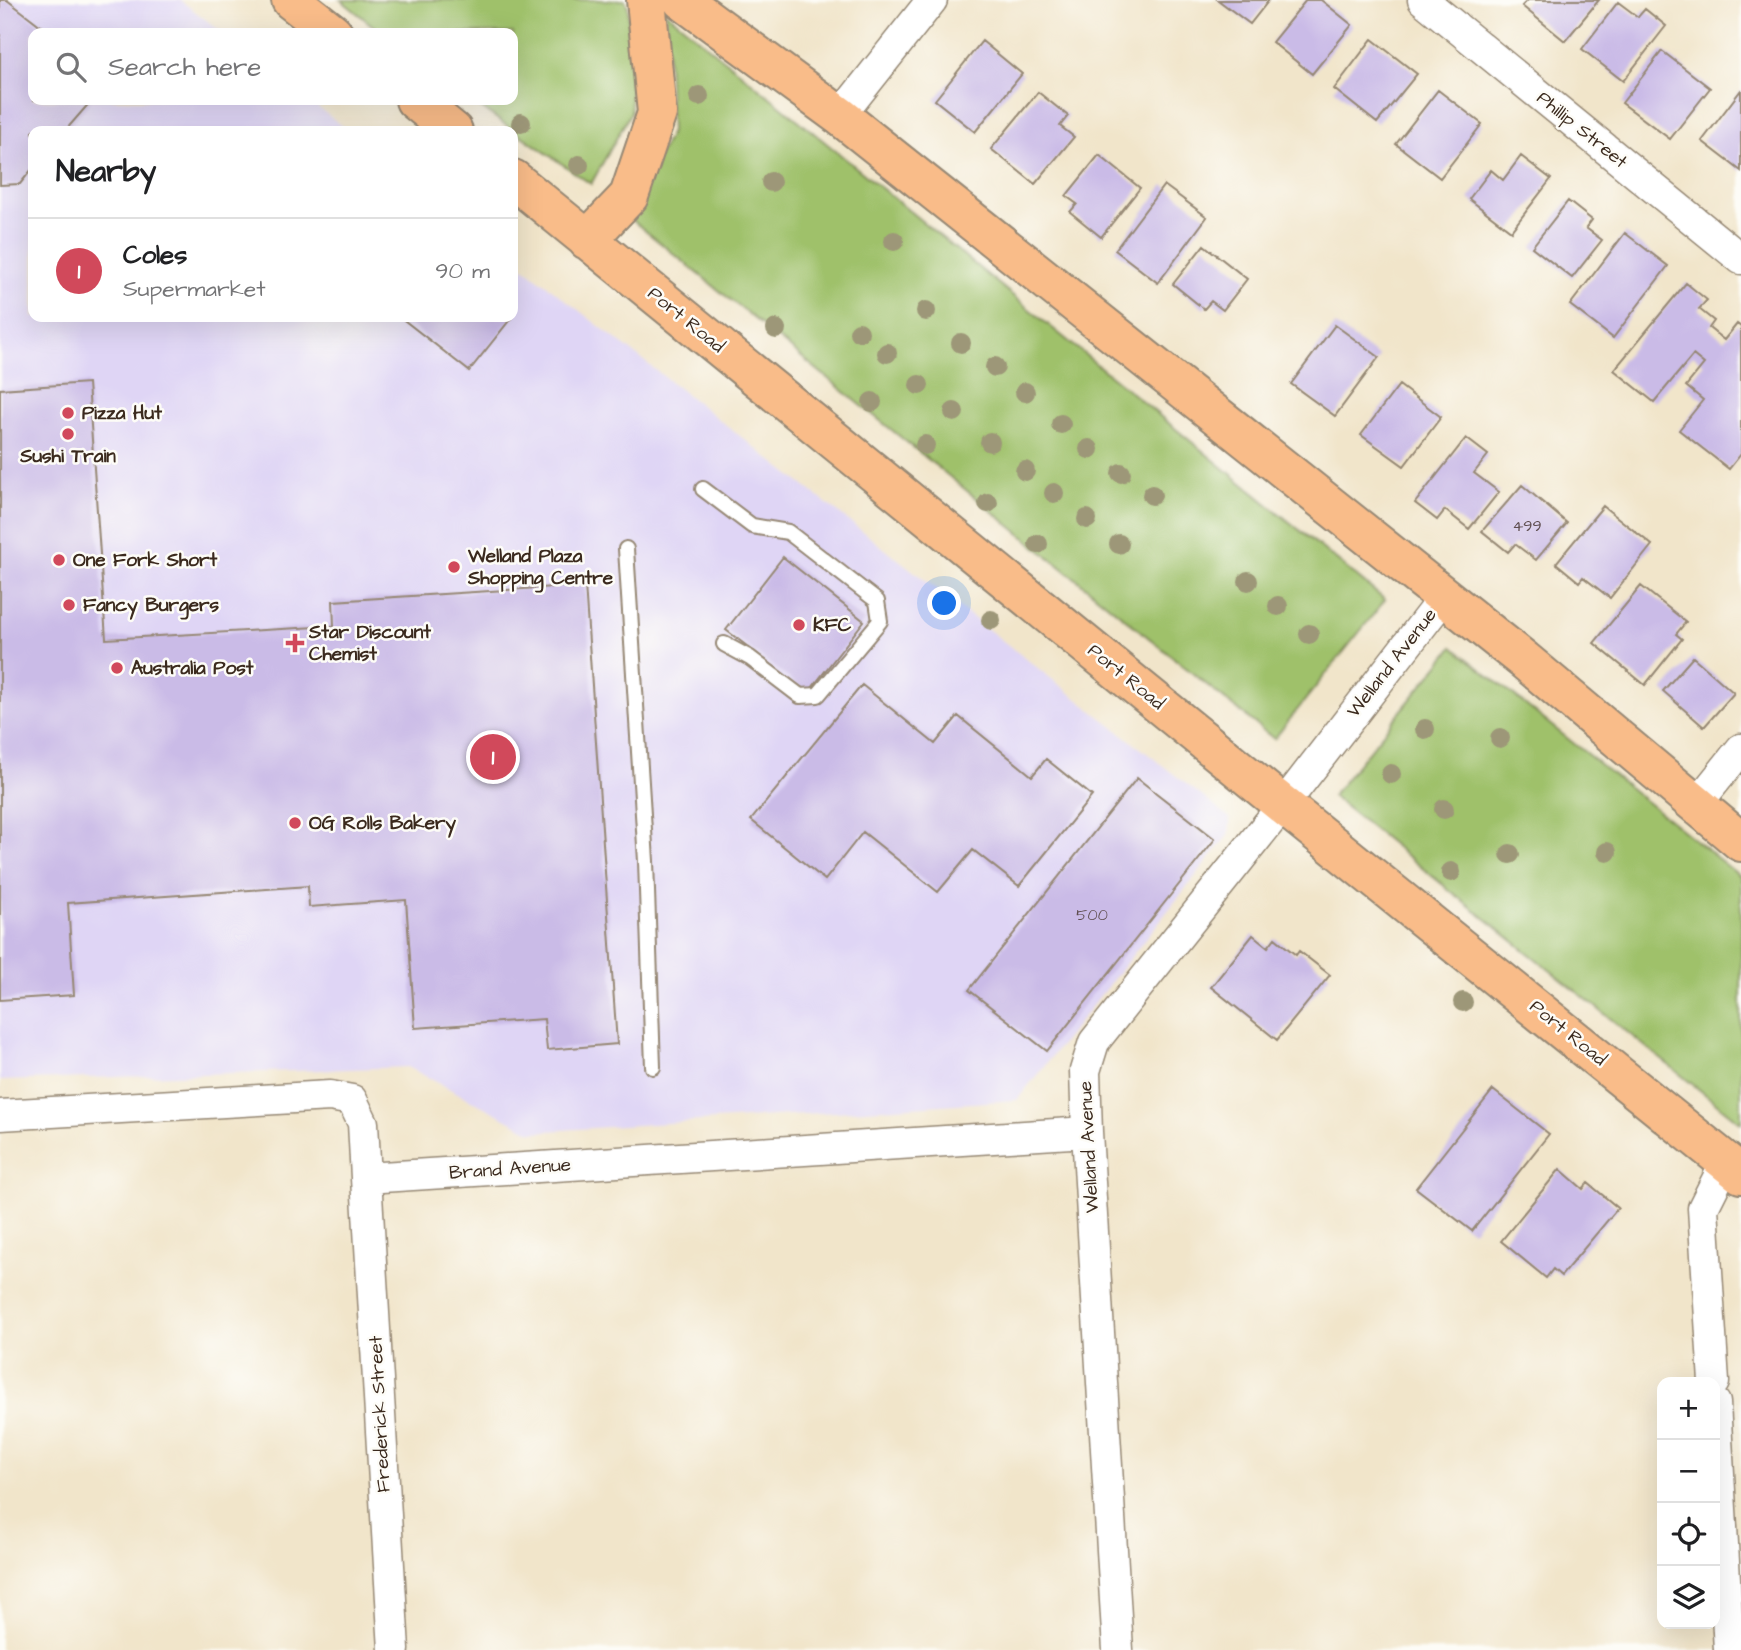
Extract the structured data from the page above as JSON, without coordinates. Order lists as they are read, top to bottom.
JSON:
{
  "streets": {
    "highway": ["Port Road"],
    "street": [
      "Phillip Street",
      "Welland Avenue",
      "Brand Avenue",
      "Frederick Street"
    ]
  },
  "crossings": [
    ["Port Road", "Welland Avenue"],
    ["Welland Avenue", "Brand Avenue"],
    ["Brand Avenue", "Frederick Street"]
  ],
  "places": {
    "other": [
      "Pizza Hut",
      "Sushi Train",
      "One Fork Short",
      "Welland Plaza Shopping Centre",
      "Fancy Burgers",
      "KFC",
      "Australia Post",
      "OG Rolls Bakery"
    ],
    "health": ["Star Discount Chemist"]
  },
  "house_numbers": ["499", "500"],
  "page": {
    "search": "Search here",
    "heading": "Nearby",
    "list": [
      {
        "mark": "1",
        "name": "Coles",
        "note": "Supermarket",
        "value": "90 m"
      }
    ],
    "pins": "1",
    "map_buttons": ["+", "−"]
  }
}
